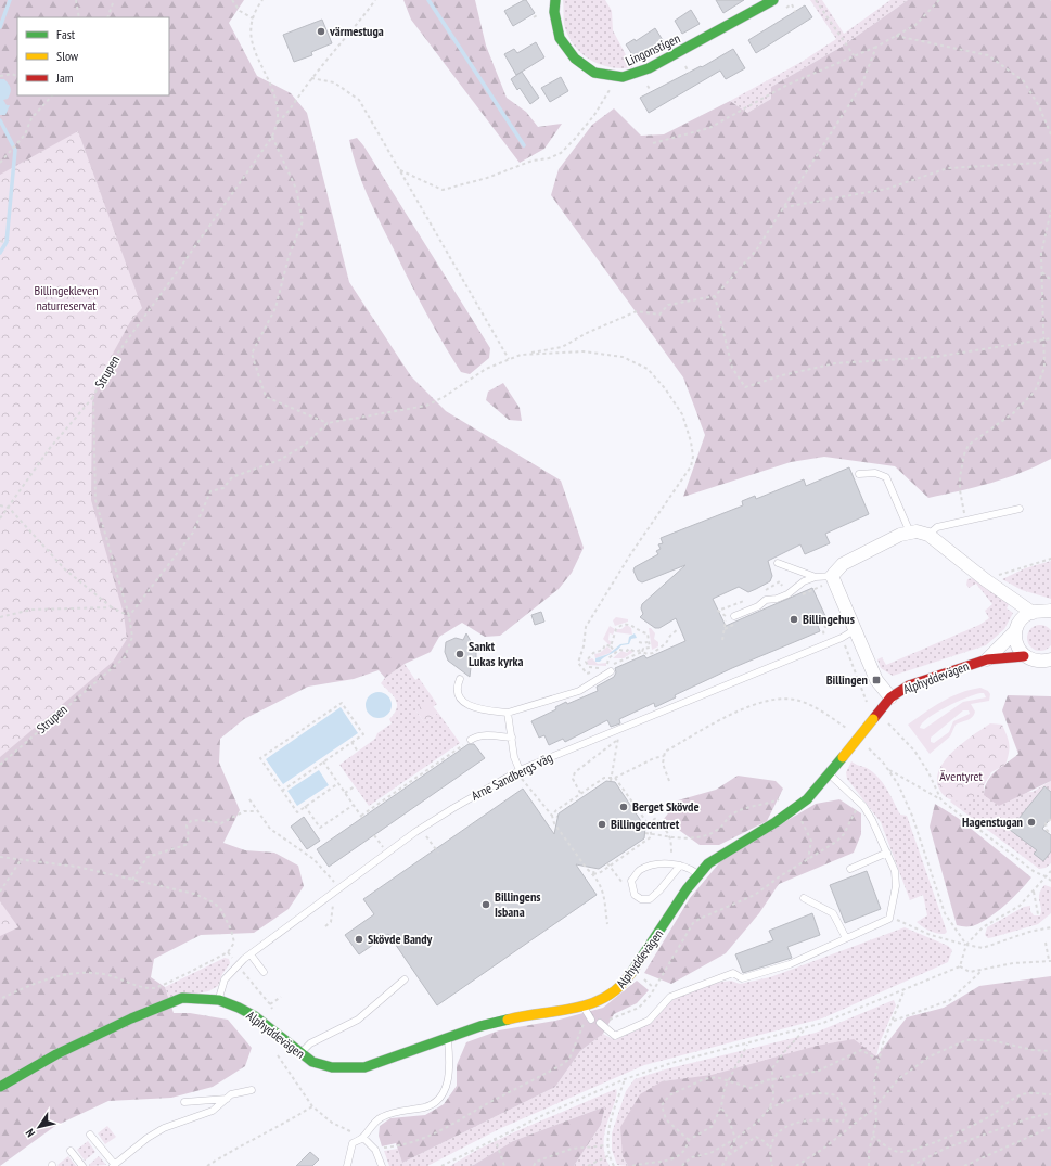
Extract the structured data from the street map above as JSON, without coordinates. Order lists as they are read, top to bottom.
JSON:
{
  "streets": {
    "street": ["Lingonstigen", "Alphyddevägen"],
    "lane": ["Arne Sandbergs väg"],
    "path": ["Strupen"]
  },
  "crossings": [
    ["Alphyddevägen", "Arne Sandbergs väg"]
  ],
  "parks": ["Billingekleven naturreservat", "Äventyret"],
  "places": {
    "other": [
      "värmestuga",
      "Billingehus",
      "Sankt Lukas kyrka",
      "Berget Skövde",
      "Hagenstugan",
      "Billingecentret",
      "Billingens Isbana",
      "Skövde Bandy"
    ],
    "transit": ["Billingen"]
  },
  "legend": ["Fast", "Slow", "Jam"],
  "north": "bottom left"
}
